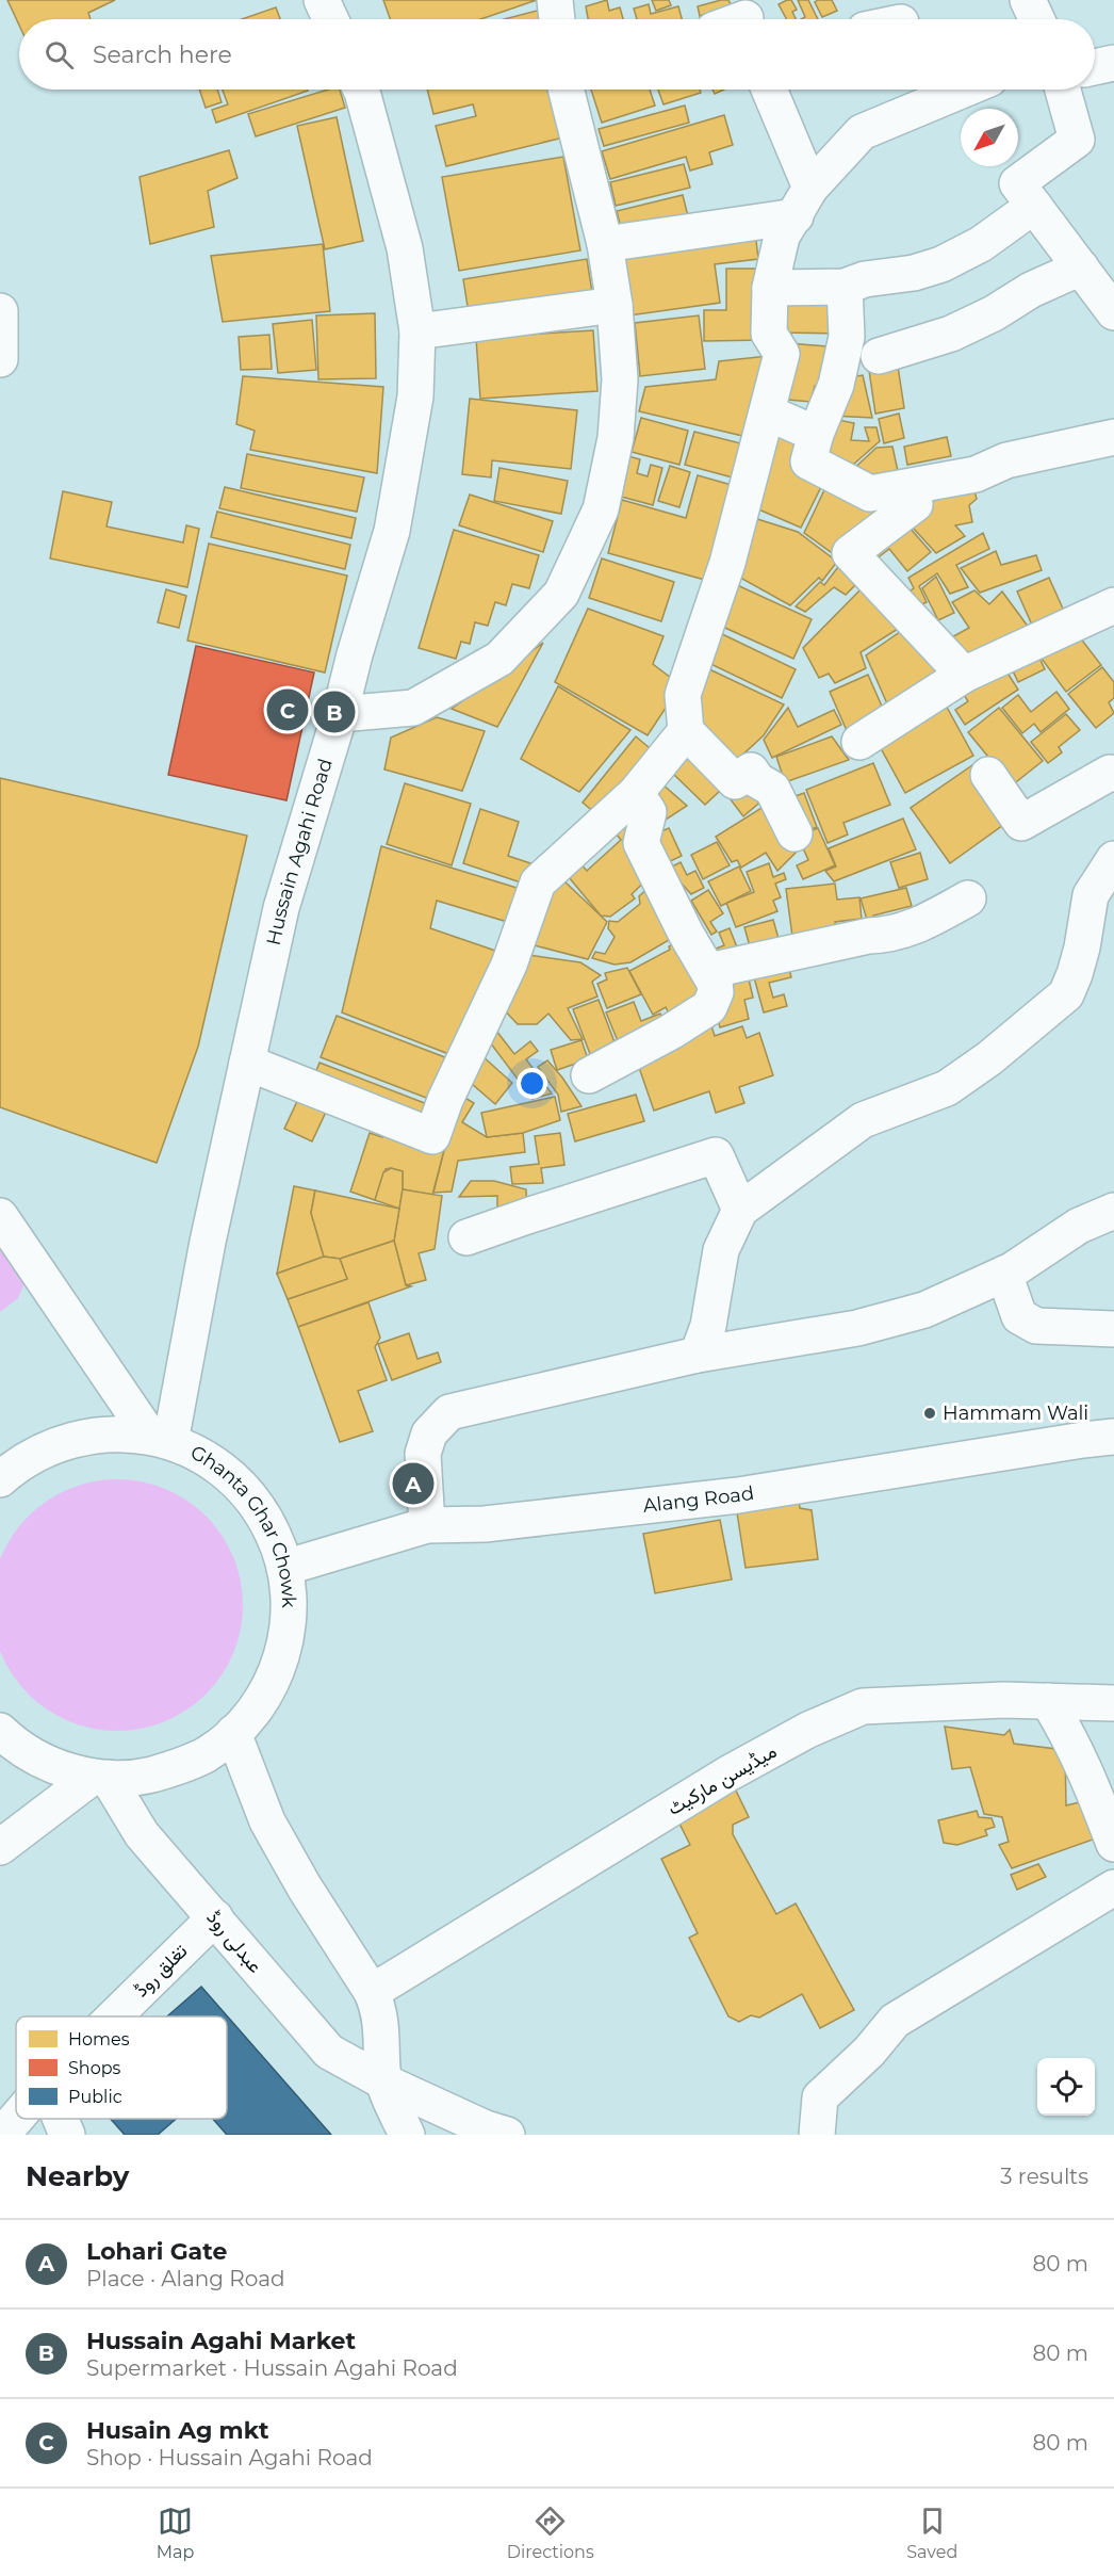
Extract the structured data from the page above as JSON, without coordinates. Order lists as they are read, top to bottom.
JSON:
{
  "streets": {
    "street": [
      "Hussain Agahi Road",
      "Alang Road",
      "Ghanta Ghar Chowk",
      "میڈیسن مارکیٹ",
      "عبدلی روڈ",
      "تغلق روڈ"
    ]
  },
  "crossings": [
    ["Hussain Agahi Road", "Ghanta Ghar Chowk"],
    ["Alang Road", "Ghanta Ghar Chowk"],
    ["Ghanta Ghar Chowk", "عبدلی روڈ"],
    ["عبدلی روڈ", "تغلق روڈ"]
  ],
  "places": ["Hammam Wali"],
  "legend": ["Homes", "Shops", "Public"],
  "north": "bottom left",
  "page": {
    "search": "Search here",
    "pins": ["C", "B", "A"],
    "heading": ["Nearby", "3 results"],
    "list": [
      {
        "mark": "A",
        "name": "Lohari Gate",
        "note": "Place · Alang Road",
        "value": "80 m"
      },
      {
        "mark": "B",
        "name": "Hussain Agahi Market",
        "note": "Supermarket · Hussain Agahi Road",
        "value": "80 m"
      },
      {
        "mark": "C",
        "name": "Husain Ag mkt",
        "note": "Shop · Hussain Agahi Road",
        "value": "80 m"
      }
    ],
    "nav": ["Map", "Directions", "Saved"]
  }
}
